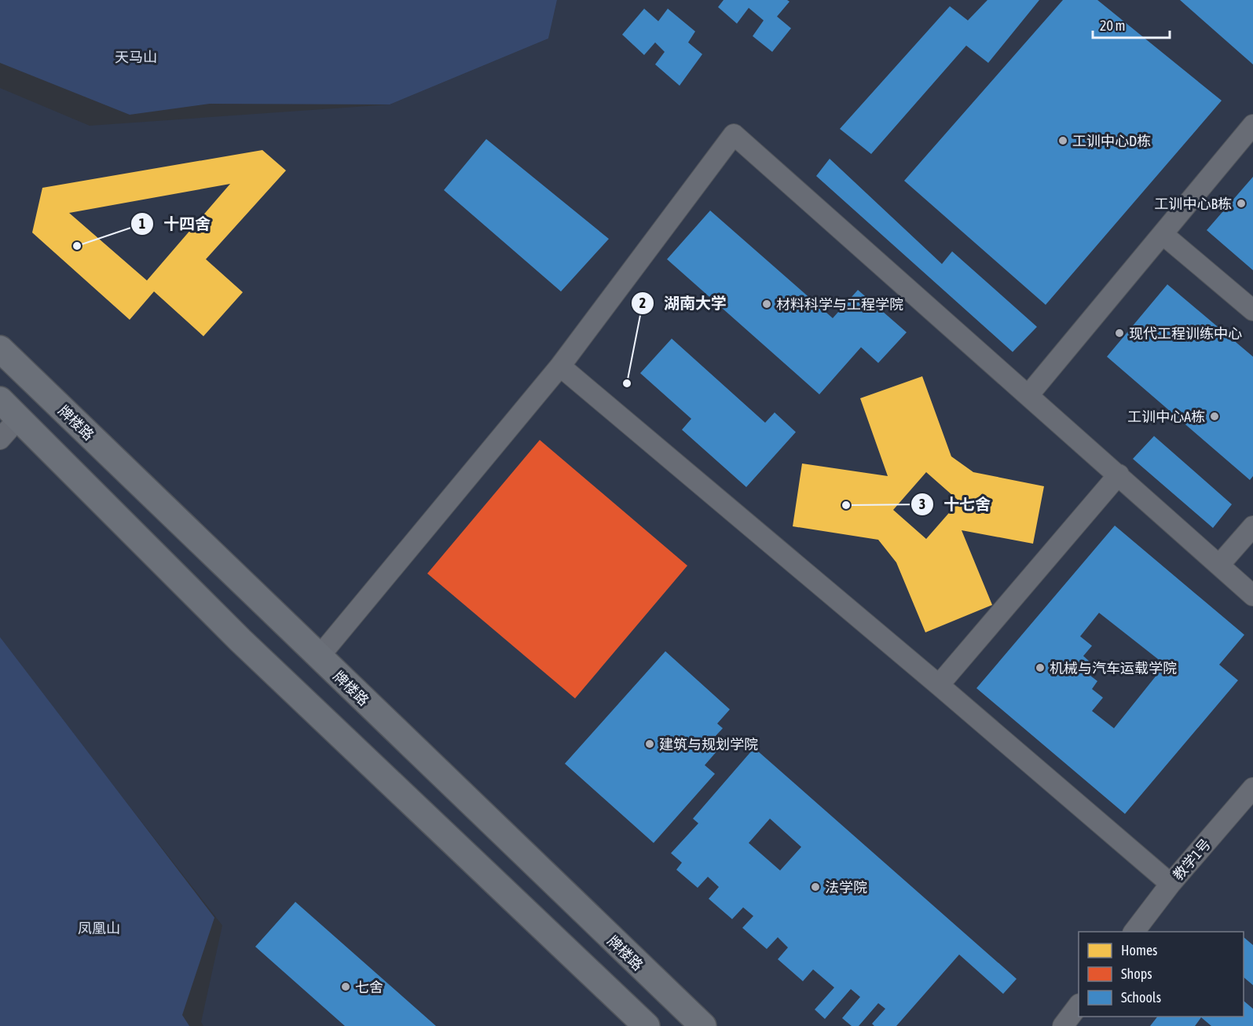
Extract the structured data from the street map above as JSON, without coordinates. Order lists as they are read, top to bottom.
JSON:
{
  "streets": {
    "main road": ["牌楼路"],
    "street": ["教学1号"]
  },
  "parks": ["天马山", "凤凰山"],
  "places": [
    "工训中心D栋",
    "工训中心B栋",
    "十四舍",
    "材料科学与工程学院",
    "现代工程训练中心",
    "湖南大学",
    "工训中心A栋",
    "十七舍",
    "机械与汽车运载学院",
    "建筑与规划学院",
    "法学院",
    "七舍"
  ],
  "legend": ["Homes", "Shops", "Schools"],
  "scale_bar": "20 m"
}
